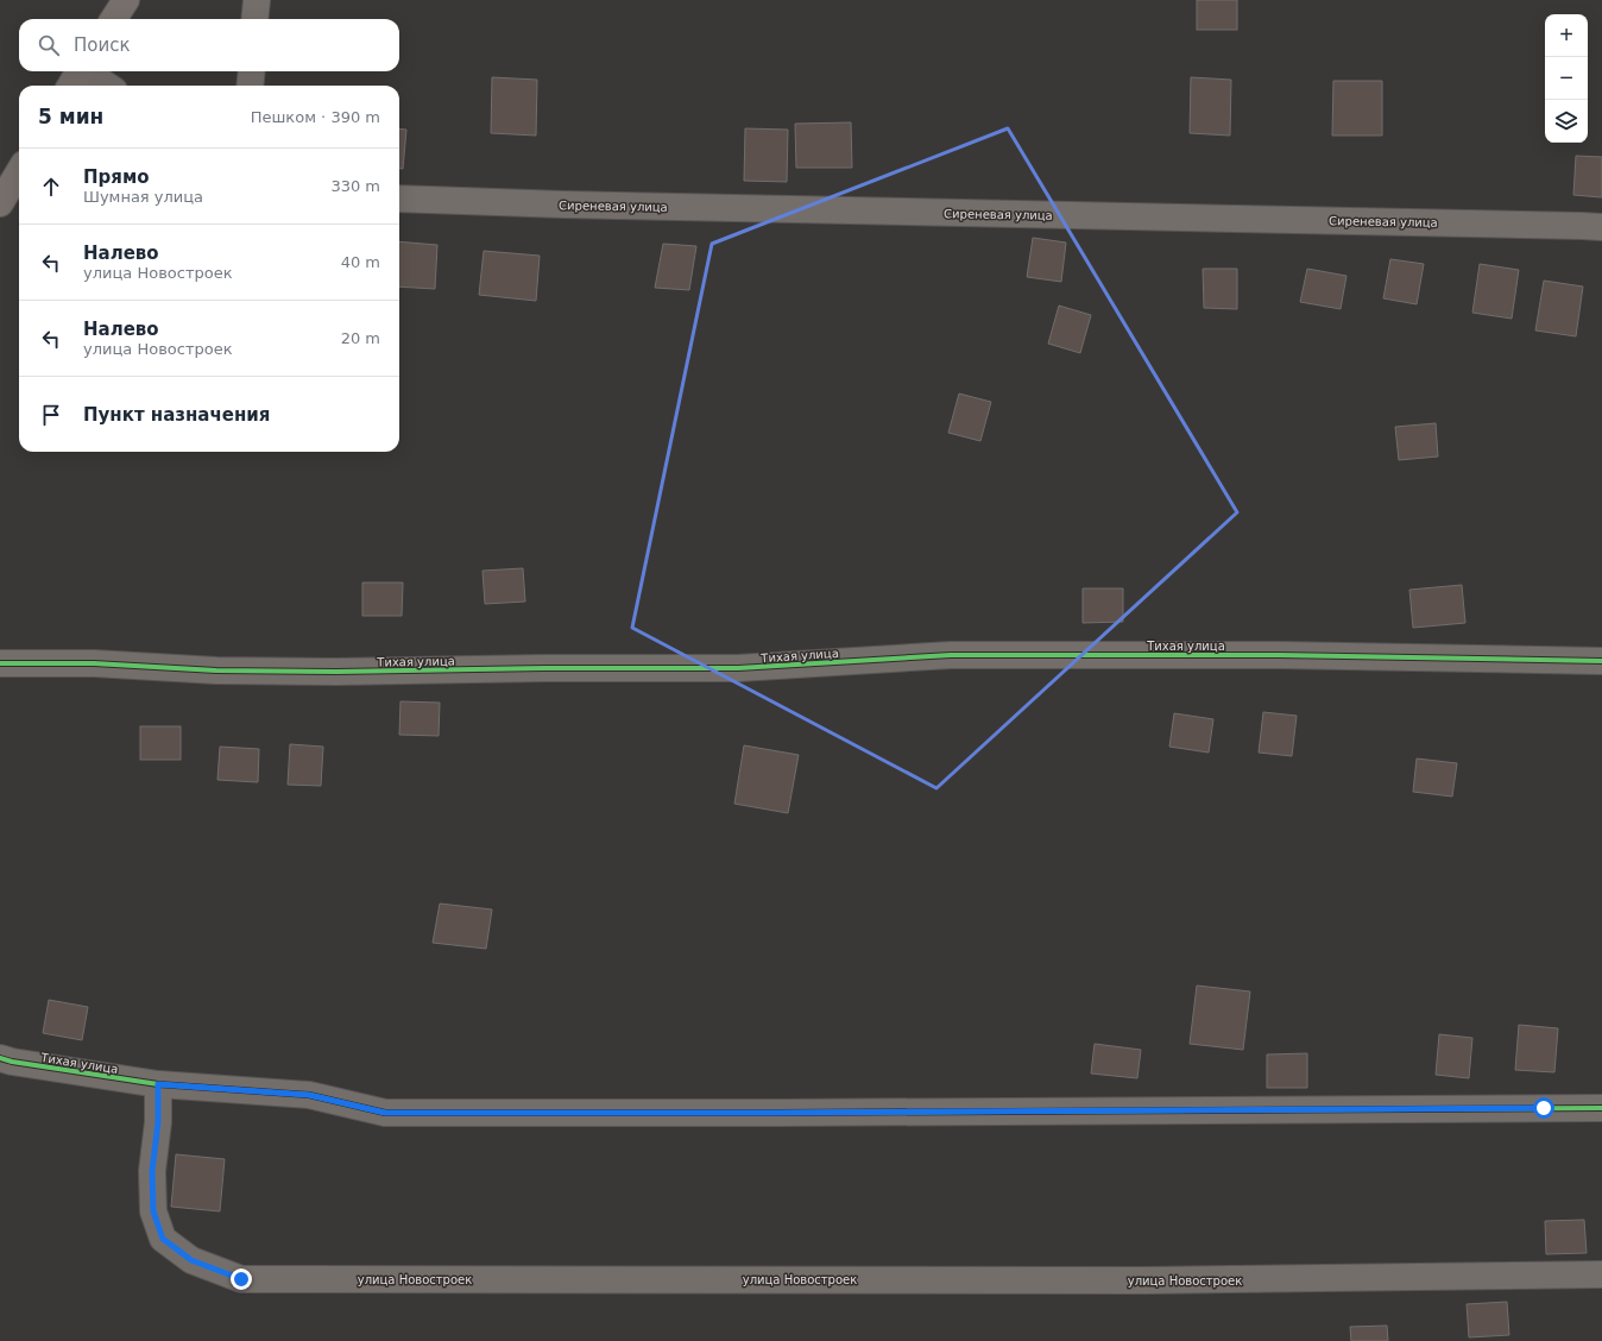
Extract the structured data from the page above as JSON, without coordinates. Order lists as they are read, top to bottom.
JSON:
{
  "streets": {
    "street": ["Сиреневая улица", "Тихая улица", "улица Новостроек"]
  },
  "crossings": [
    ["Тихая улица", "улица Новостроек"]
  ],
  "page": {
    "map_buttons": ["+", "−"],
    "search": "Поиск",
    "heading": ["5 мин", "Пешком · 390 m"],
    "list": [
      ["Прямо", "Шумная улица", "330 m"],
      ["Налево", "улица Новостроек", "40 m"],
      ["Налево", "улица Новостроек", "20 m"],
      "Пункт назначения"
    ]
  }
}
